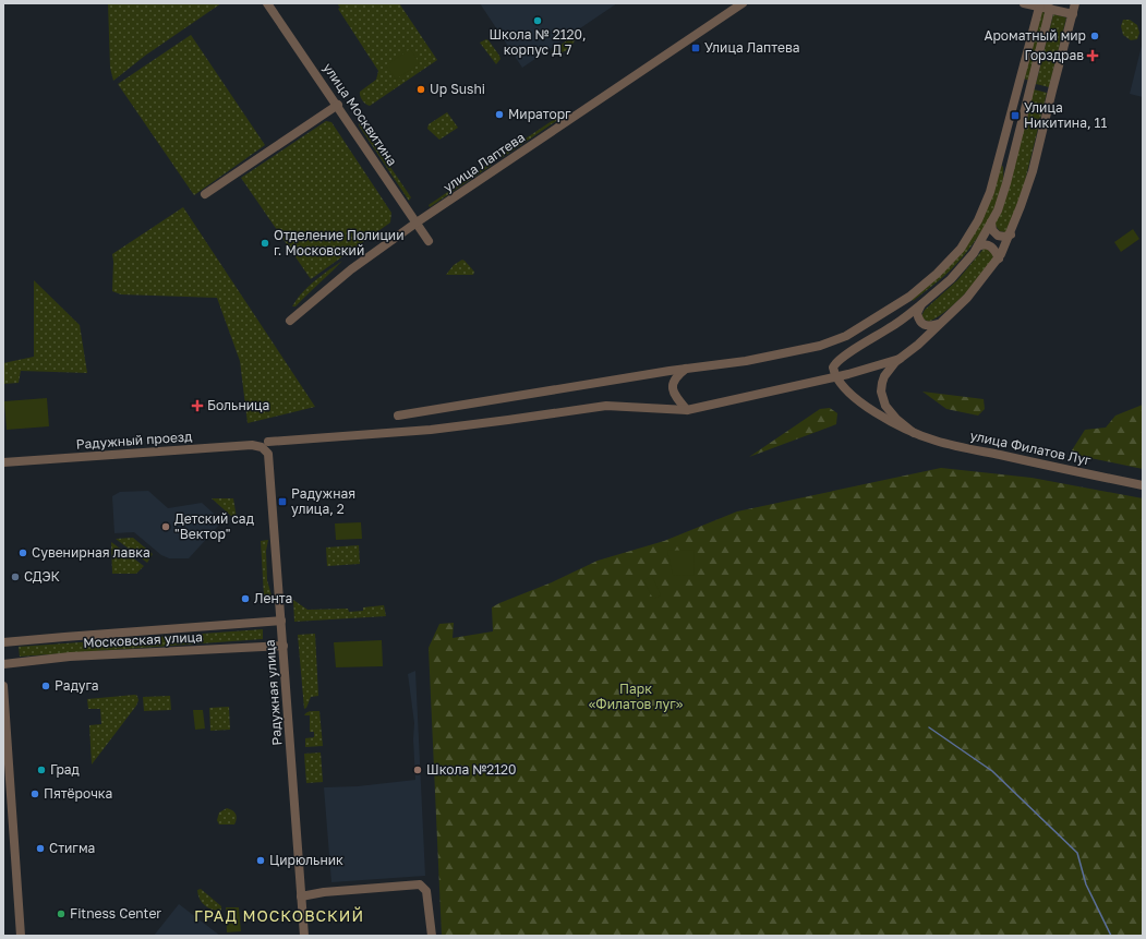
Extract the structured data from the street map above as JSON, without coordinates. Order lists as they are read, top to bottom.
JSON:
{
  "streets": {
    "street": [
      "улица Москвитина",
      "улица Лаптева",
      "Радужный проезд",
      "улица Филатов Луг",
      "Московская улица",
      "Радужная улица"
    ]
  },
  "crossings": [
    ["улица Москвитина", "улица Лаптева"],
    ["Радужный проезд", "улица Филатов Луг"],
    ["Радужный проезд", "Радужная улица"],
    ["Московская улица", "Радужная улица"]
  ],
  "districts": ["ГРАД МОСКОВСКИЙ"],
  "parks": ["Парк «Филатов луг»"],
  "places": {
    "other": [
      "Школа № 2120, корпус Д 7",
      "Ароматный мир",
      "Up Sushi",
      "Мираторг",
      "Отделение Полиции г. Московский",
      "Детский сад \"Вектор\"",
      "Сувенирная лавка",
      "СДЭК",
      "Лента",
      "Радуга",
      "Град",
      "Школа №2120",
      "Пятёрочка",
      "Стигма",
      "Цирюльник",
      "Fitness Center"
    ],
    "transit": ["Улица Лаптева", "Улица Никитина, 11", "Радужная улица, 2"],
    "health": ["Горздрав", "Больница"]
  }
}
